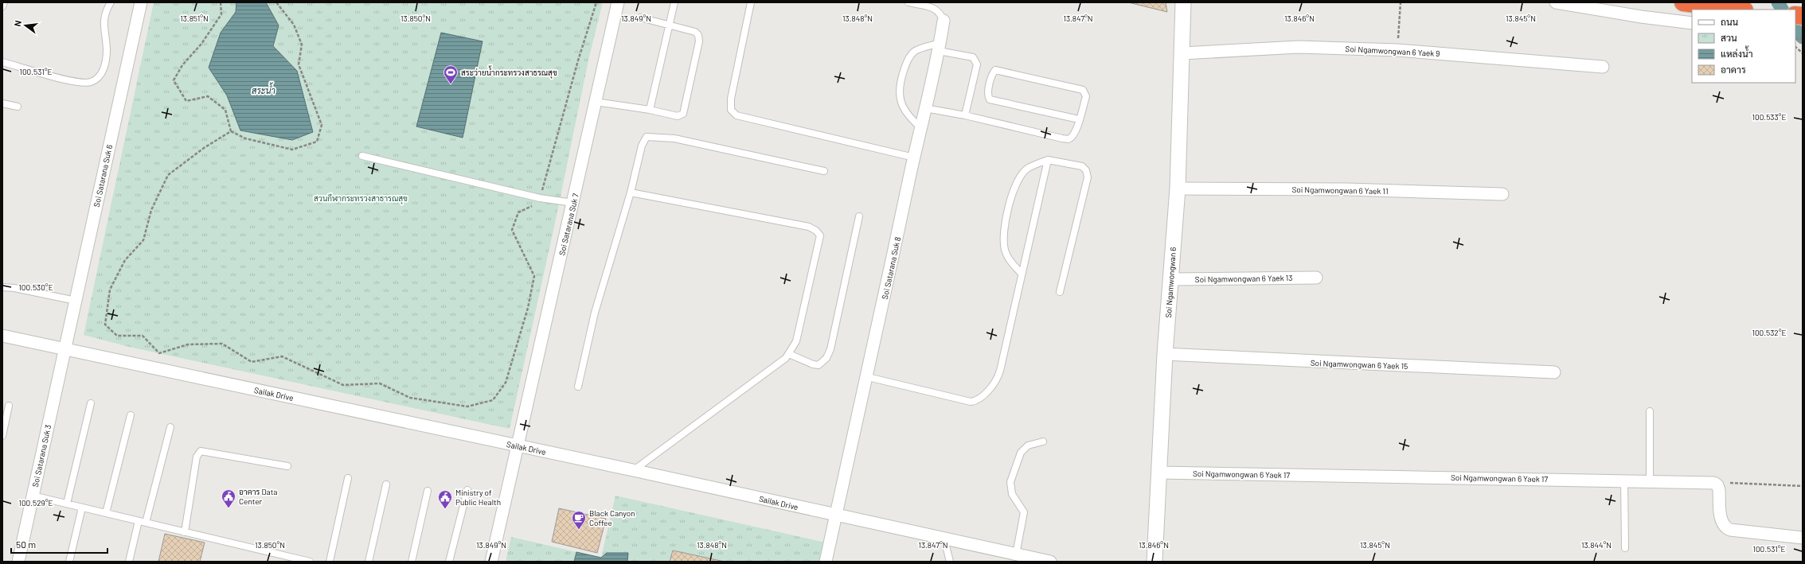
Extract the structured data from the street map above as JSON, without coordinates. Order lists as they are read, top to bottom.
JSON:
{
  "streets": {
    "street": [
      "Soi Ngamwongwan 6 Yaek 9",
      "Soi Satarana Suk 6",
      "Soi Ngamwongwan 6 Yaek 11",
      "Soi Satarana Suk 7",
      "Soi Satarana Suk 8",
      "Soi Ngamwongwan 6 Yaek 13",
      "Soi Ngamwongwan 6",
      "Soi Ngamwongwan 6 Yaek 15",
      "Sailak Drive",
      "Soi Satarana Suk 3",
      "Soi Ngamwongwan 6 Yaek 17"
    ]
  },
  "crossings": [
    ["Soi Ngamwongwan 6 Yaek 9", "Soi Ngamwongwan 6"],
    ["Soi Satarana Suk 6", "Sailak Drive"],
    ["Soi Satarana Suk 6", "Soi Satarana Suk 3"],
    ["Soi Ngamwongwan 6 Yaek 11", "Soi Ngamwongwan 6"],
    ["Soi Satarana Suk 7", "Sailak Drive"],
    ["Soi Satarana Suk 8", "Sailak Drive"],
    ["Soi Ngamwongwan 6 Yaek 13", "Soi Ngamwongwan 6"],
    ["Soi Ngamwongwan 6", "Soi Ngamwongwan 6 Yaek 15"],
    ["Soi Ngamwongwan 6", "Soi Ngamwongwan 6 Yaek 17"],
    ["Sailak Drive", "Soi Satarana Suk 3"]
  ],
  "water": ["สระน้ำ"],
  "parks": ["สวนกีฬากระทรวงสาธารณสุข"],
  "places": {
    "sports": ["สระว่ายน้ำกระทรวงสาธรณสุข"],
    "public building": ["อาคาร Data Center", "Ministry of Public Health"],
    "cafe": ["Black Canyon Coffee"]
  },
  "legend": [
    "ถนน",
    "สวน",
    "แหล่งน้ำ",
    "อาคาร"
  ],
  "scale_bar": "50 m",
  "north": "left",
  "coordinates": [
    "13.851°N",
    "13.850°N",
    "13.849°N",
    "13.848°N",
    "13.847°N",
    "13.846°N",
    "13.845°N",
    "100.531°E",
    "100.533°E",
    "100.530°E",
    "100.532°E",
    "100.529°E",
    "13.844°N"
  ]
}
